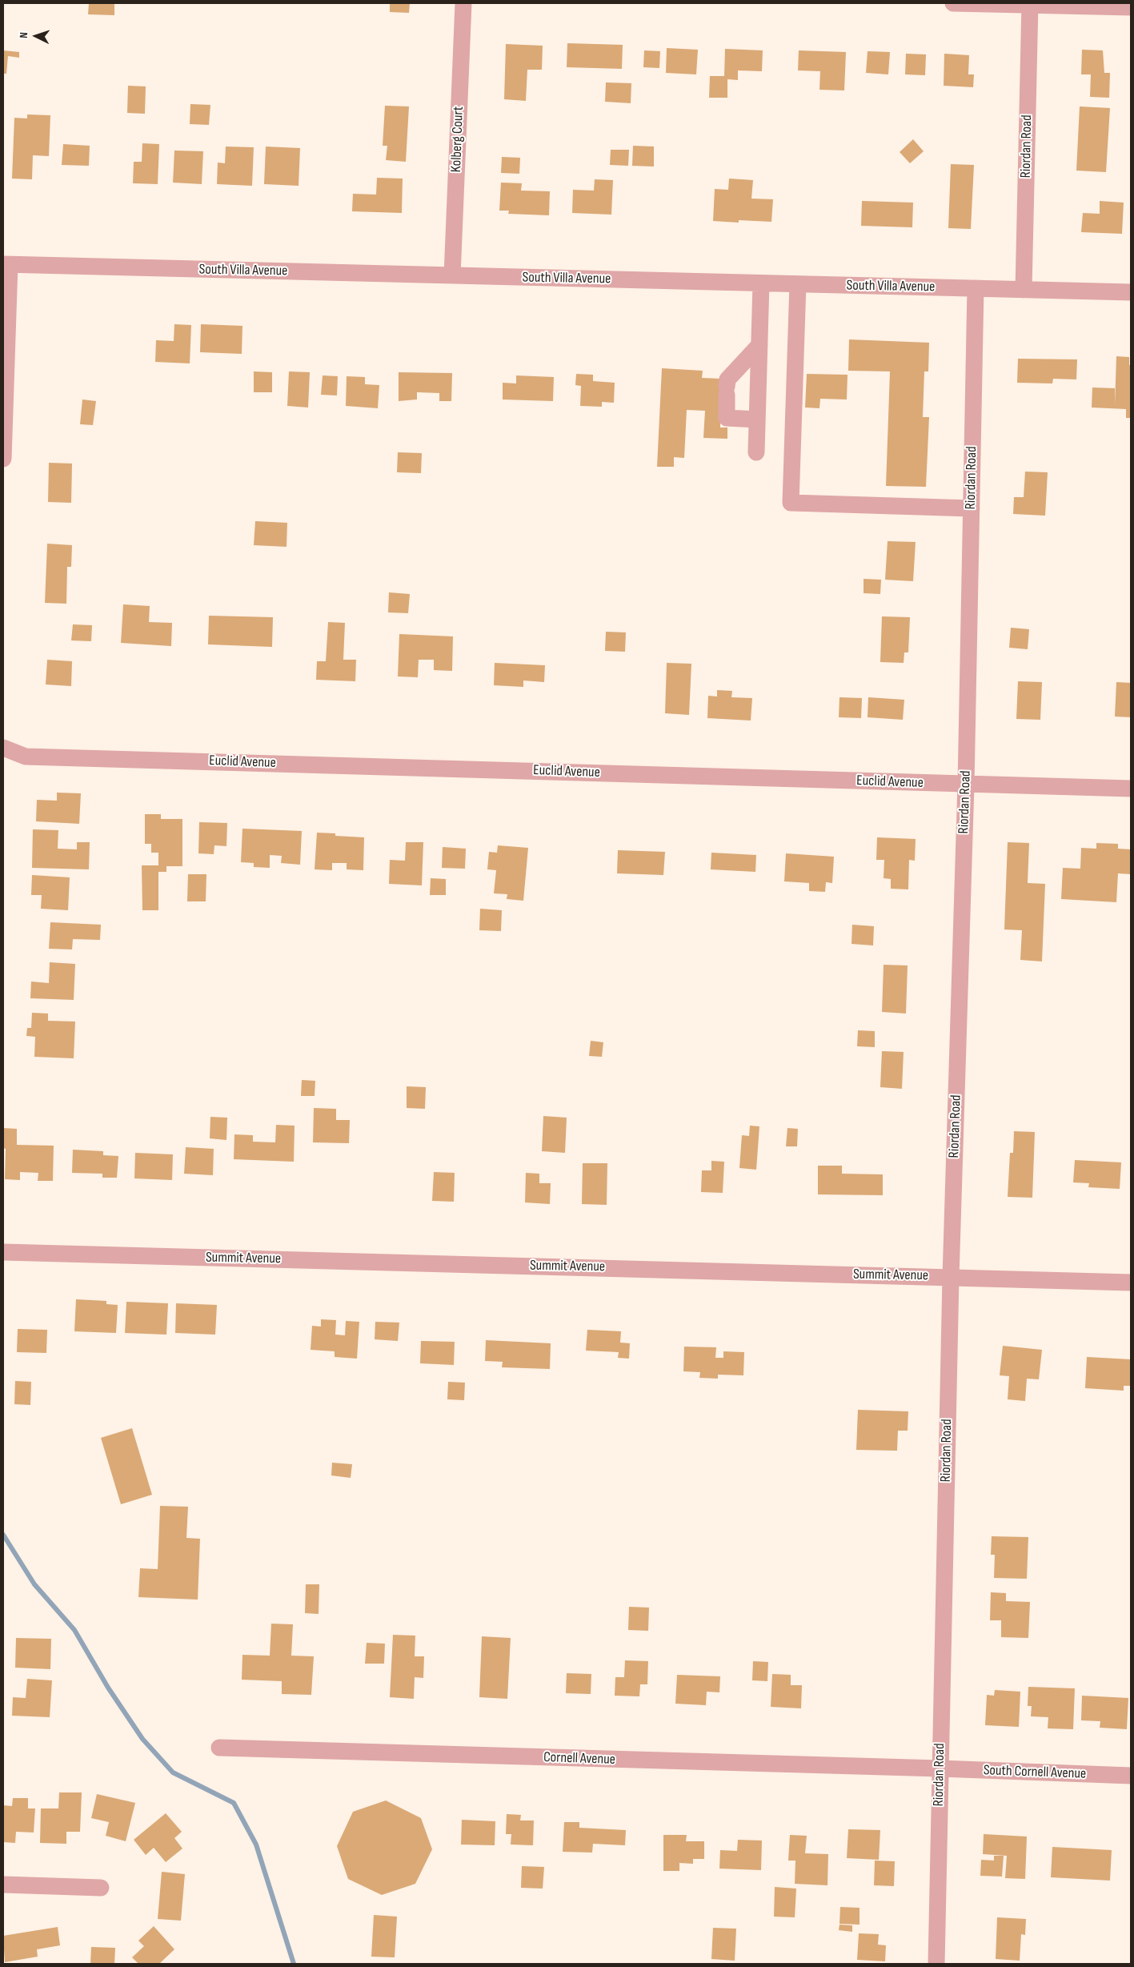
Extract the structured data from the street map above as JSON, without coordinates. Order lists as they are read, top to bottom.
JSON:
{
  "streets": {
    "street": [
      "Kolberg Court",
      "Riordan Road",
      "South Villa Avenue",
      "Euclid Avenue",
      "Summit Avenue",
      "Cornell Avenue",
      "South Cornell Avenue"
    ]
  },
  "crossings": [
    ["Kolberg Court", "South Villa Avenue"],
    ["Riordan Road", "South Villa Avenue"],
    ["Riordan Road", "Euclid Avenue"],
    ["Riordan Road", "Summit Avenue"],
    ["Riordan Road", "Cornell Avenue"],
    ["Riordan Road", "South Cornell Avenue"],
    ["Cornell Avenue", "South Cornell Avenue"]
  ],
  "north": "left"
}
